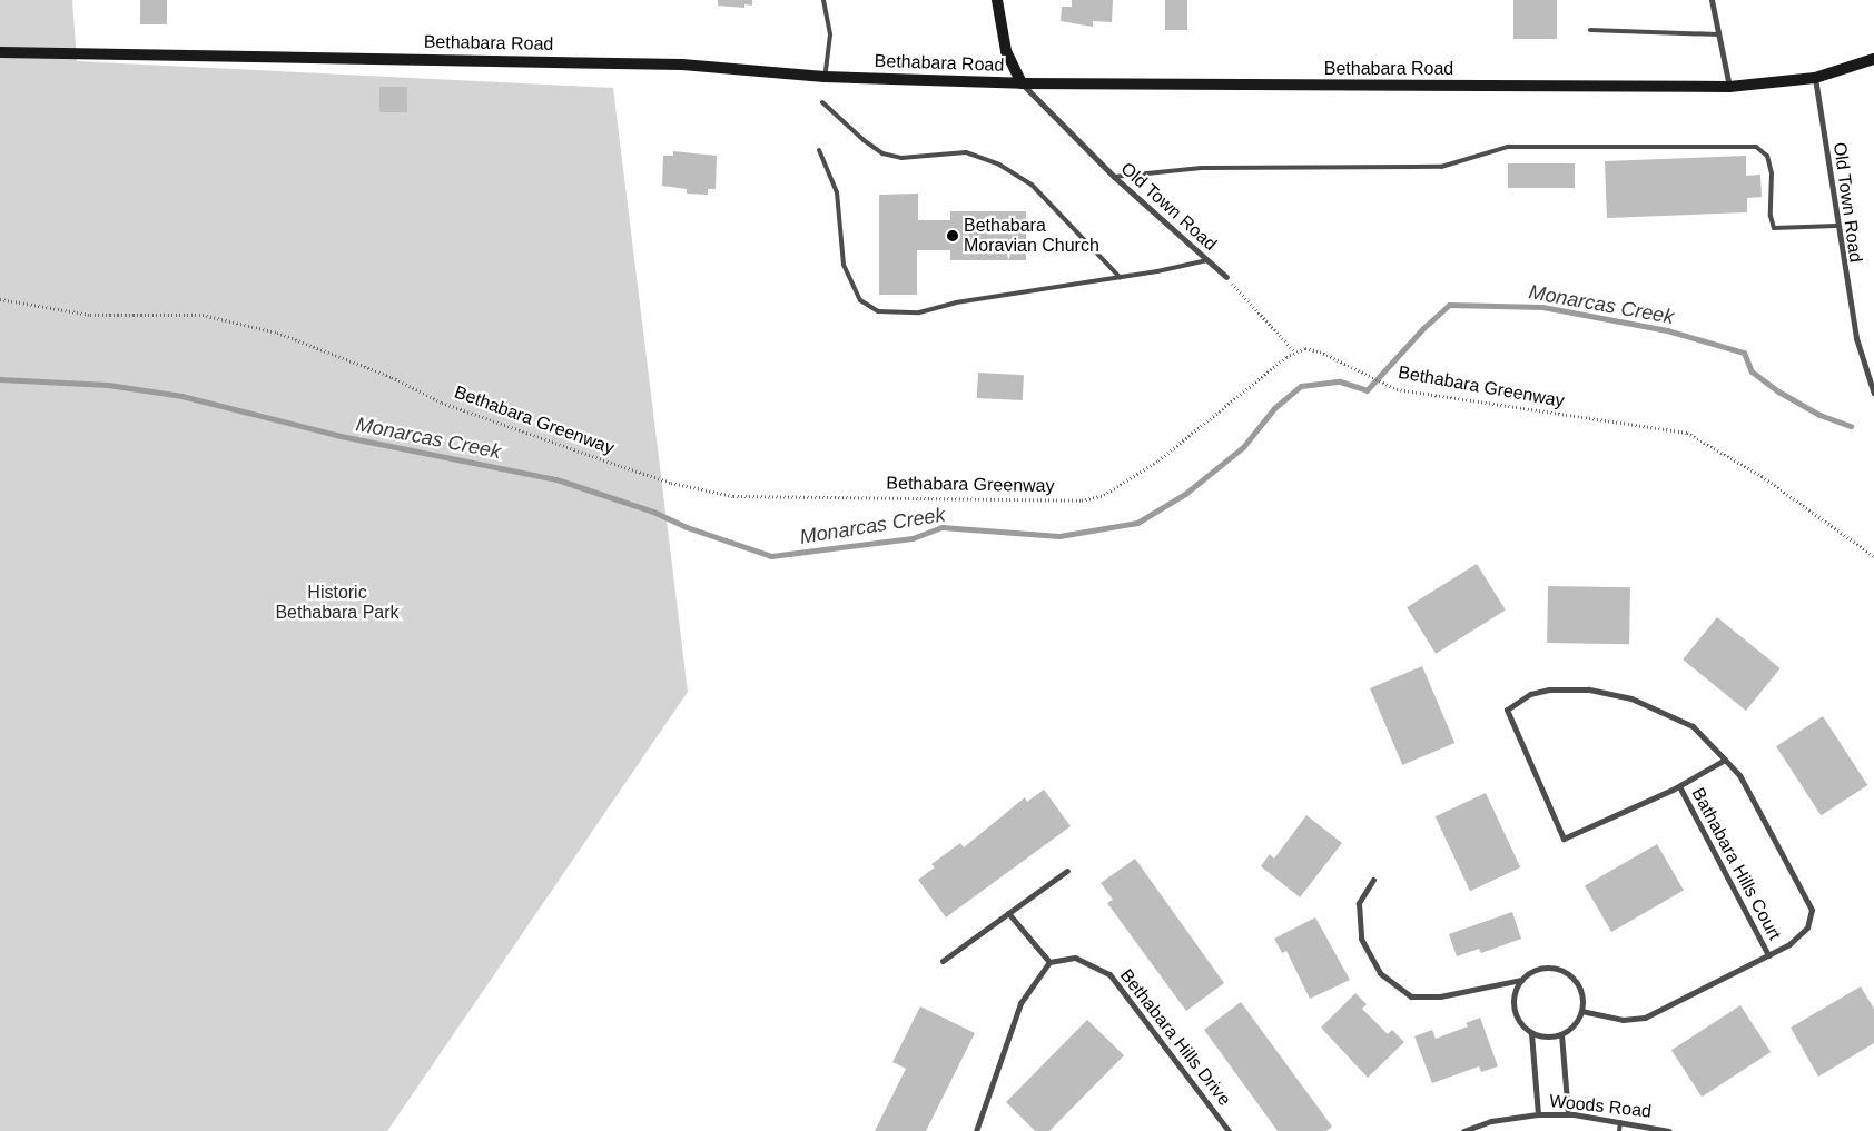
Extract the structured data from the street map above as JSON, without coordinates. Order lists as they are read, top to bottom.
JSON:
{
  "streets": {
    "street": [
      "Bethabara Road",
      "Old Town Road",
      "Bathabara Hills Court",
      "Bethabara Hills Drive",
      "Woods Road"
    ],
    "path": ["Bethabara Greenway"]
  },
  "crossings": [
    ["Bethabara Road", "Old Town Road"]
  ],
  "water": ["Monarcas Creek"],
  "parks": ["Historic Bethabara Park"],
  "places": ["Bethabara Moravian Church"]
}
